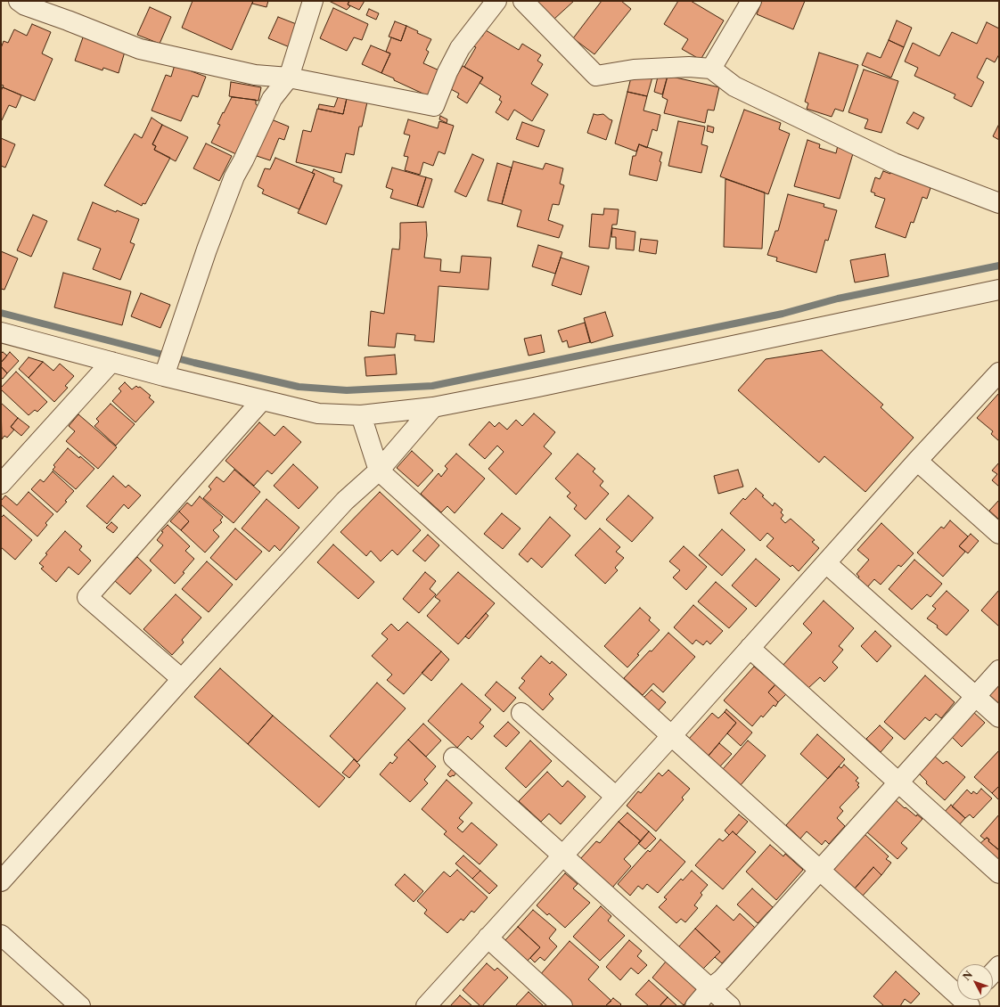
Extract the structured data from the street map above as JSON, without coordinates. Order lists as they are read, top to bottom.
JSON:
{
  "north": "top left"
}
